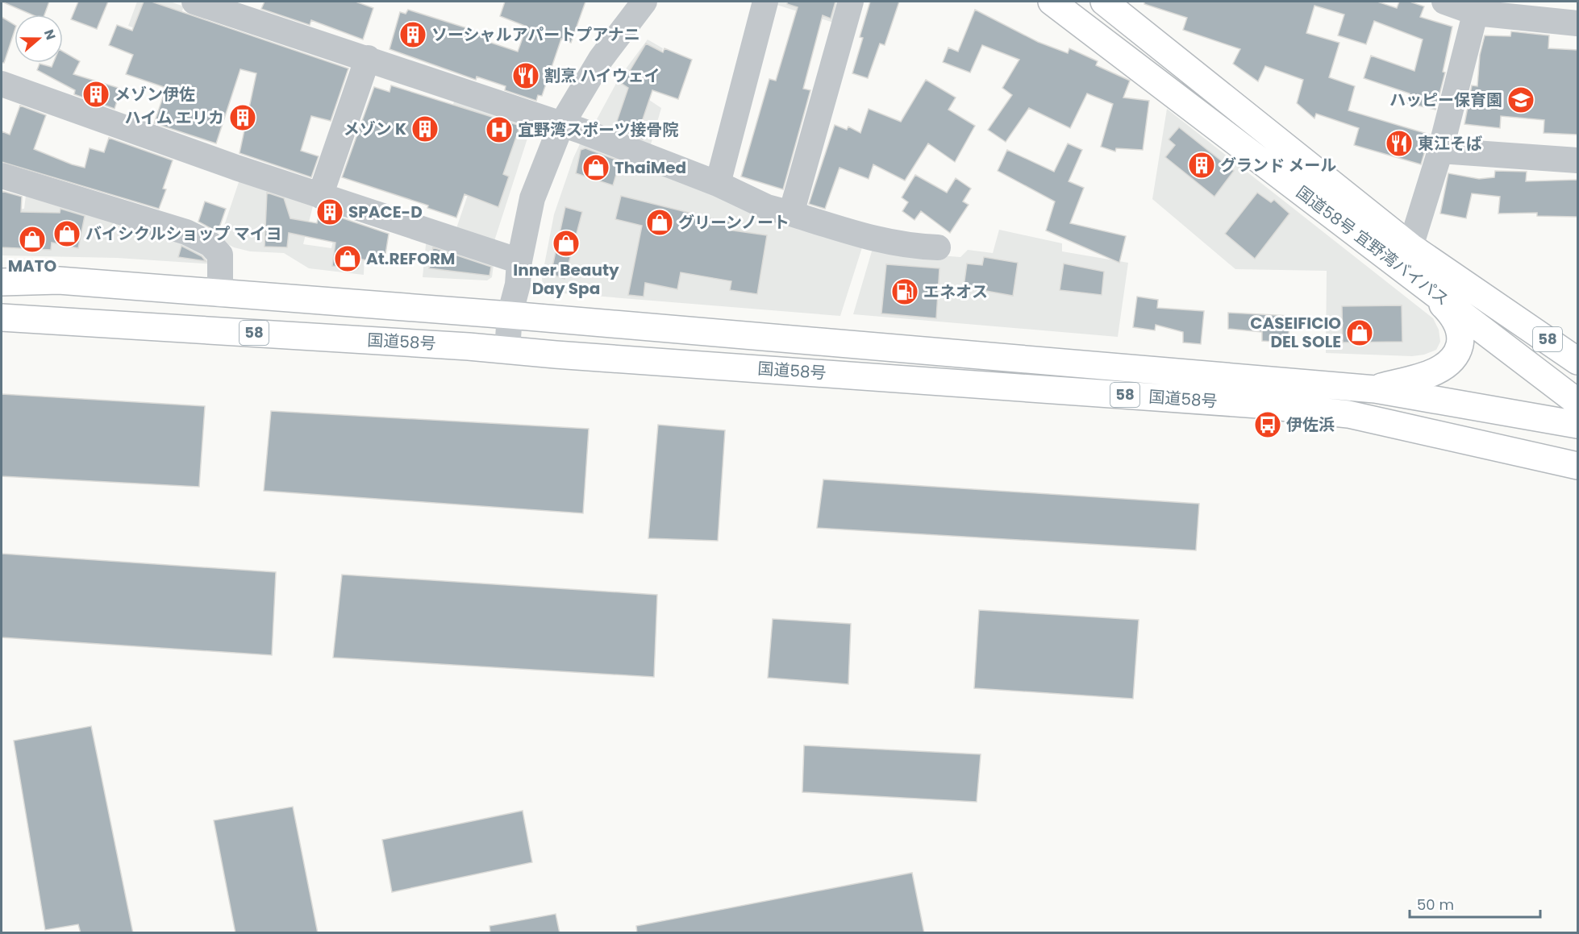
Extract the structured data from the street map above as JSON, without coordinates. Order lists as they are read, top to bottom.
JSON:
{
  "streets": {
    "highway": ["国道58号 宜野湾バイパス", "58", "国道58号"]
  },
  "crossings": [
    ["国道58号 宜野湾バイパス", "58"],
    ["58", "国道58号"]
  ],
  "places": {
    "building": [
      "ソーシャルアパートプアナニ",
      "メゾン伊佐",
      "ハイム エリカ",
      "メゾン K",
      "グランド メール",
      "SPACE-D"
    ],
    "restaurant": ["割烹 ハイウェイ", "東江そば"],
    "school or university": ["ハッピー保育園"],
    "hospital": ["宜野湾スポーツ接骨院"],
    "shop": [
      "ThaiMed",
      "グリーンノート",
      "バイシクルショップ マイヨ",
      "MATO",
      "Inner Beauty Day Spa",
      "At.REFORM",
      "CASEIFICIO DEL SOLE"
    ],
    "fuel station": ["エネオス"],
    "bus stop": ["伊佐浜"]
  },
  "scale_bar": "50 m",
  "north": "right"
}
